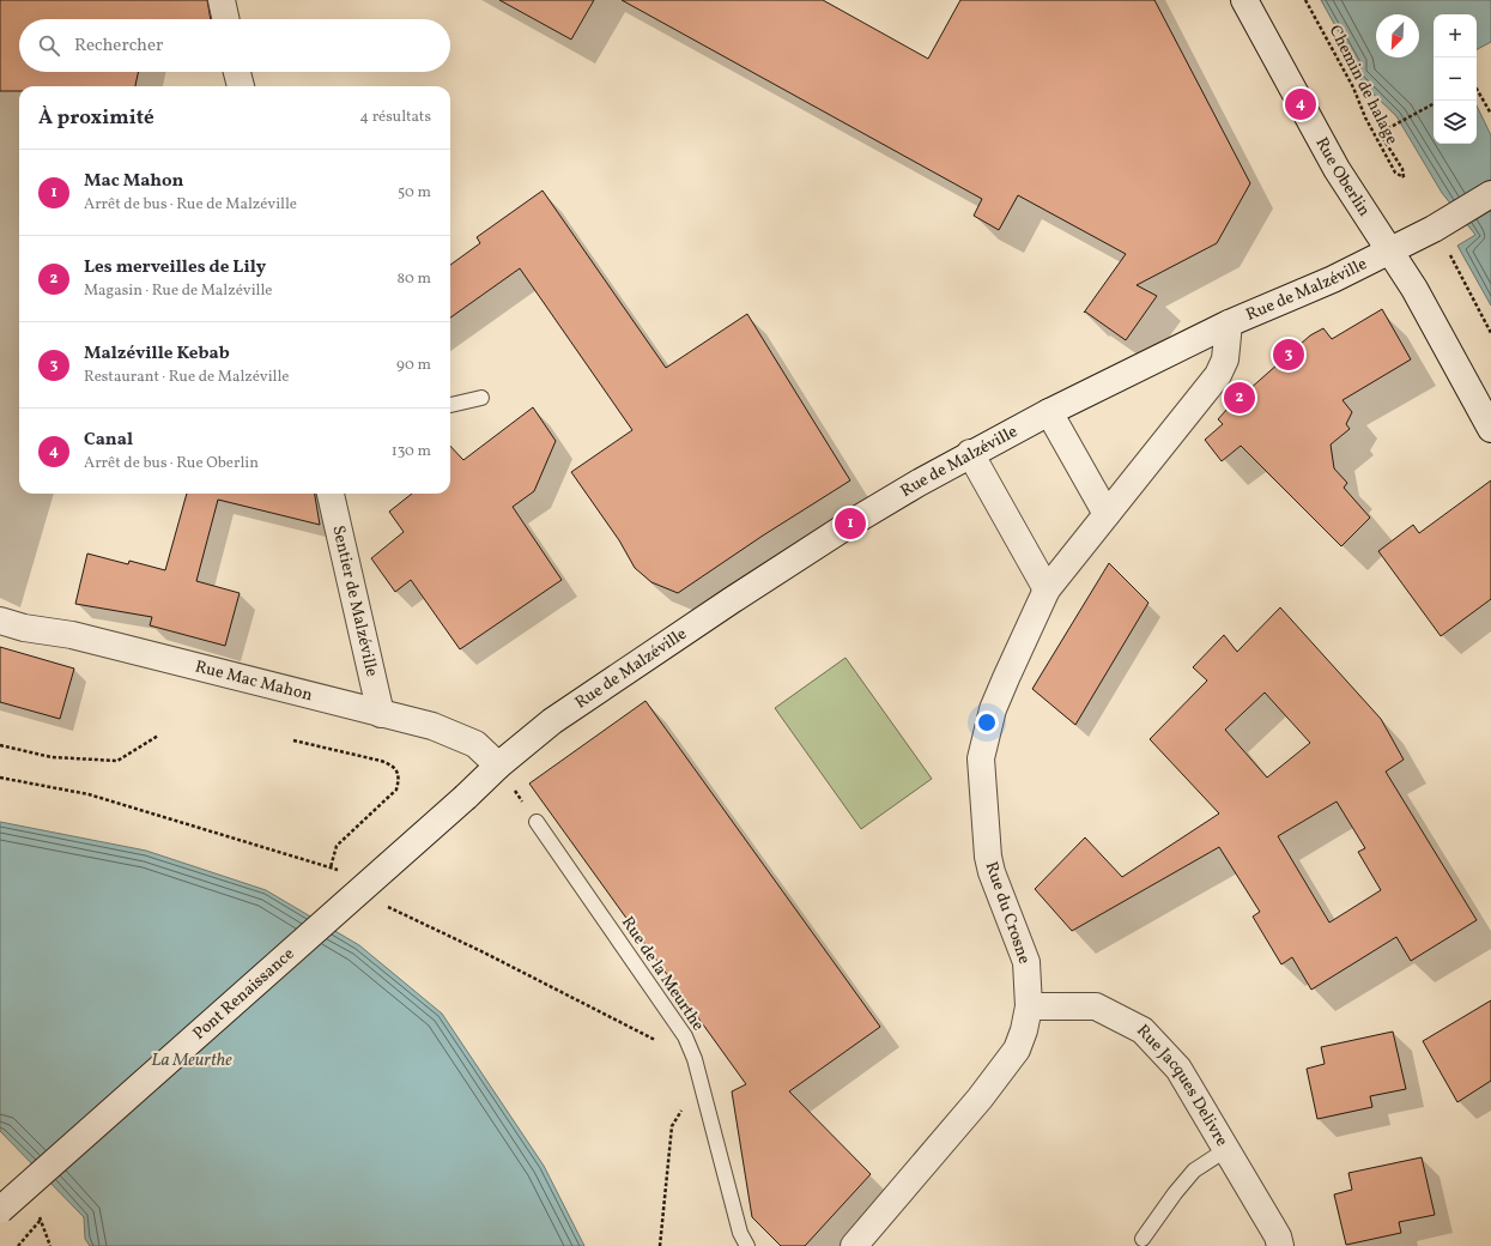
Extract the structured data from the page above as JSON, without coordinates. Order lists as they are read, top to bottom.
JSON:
{
  "streets": {
    "street": [
      "Rue Oberlin",
      "Rue de Malzéville",
      "Sentier de Malzéville",
      "Rue Mac Mahon",
      "Rue du Crosne",
      "Pont Renaissance",
      "Rue Jacques Delivre"
    ],
    "lane": ["Rue de la Meurthe"],
    "path": ["Chemin de halage"]
  },
  "crossings": [
    ["Rue Oberlin", "Rue de Malzéville"],
    ["Rue de Malzéville", "Rue Mac Mahon"],
    ["Rue de Malzéville", "Rue du Crosne"],
    ["Rue de Malzéville", "Pont Renaissance"],
    ["Sentier de Malzéville", "Rue Mac Mahon"],
    ["Rue du Crosne", "Rue Jacques Delivre"]
  ],
  "water": ["La Meurthe"],
  "north": "bottom left",
  "page": {
    "map_buttons": ["+", "−"],
    "search": "Rechercher",
    "pins": [
      "4",
      "3",
      "2",
      "1"
    ],
    "heading": ["À proximité", "4 résultats"],
    "list": [
      {
        "mark": "1",
        "name": "Mac Mahon",
        "note": "Arrêt de bus · Rue de Malzéville",
        "value": "50 m"
      },
      {
        "mark": "2",
        "name": "Les merveilles de Lily",
        "note": "Magasin · Rue de Malzéville",
        "value": "80 m"
      },
      {
        "mark": "3",
        "name": "Malzéville Kebab",
        "note": "Restaurant · Rue de Malzéville",
        "value": "90 m"
      },
      {
        "mark": "4",
        "name": "Canal",
        "note": "Arrêt de bus · Rue Oberlin",
        "value": "130 m"
      }
    ]
  }
}
